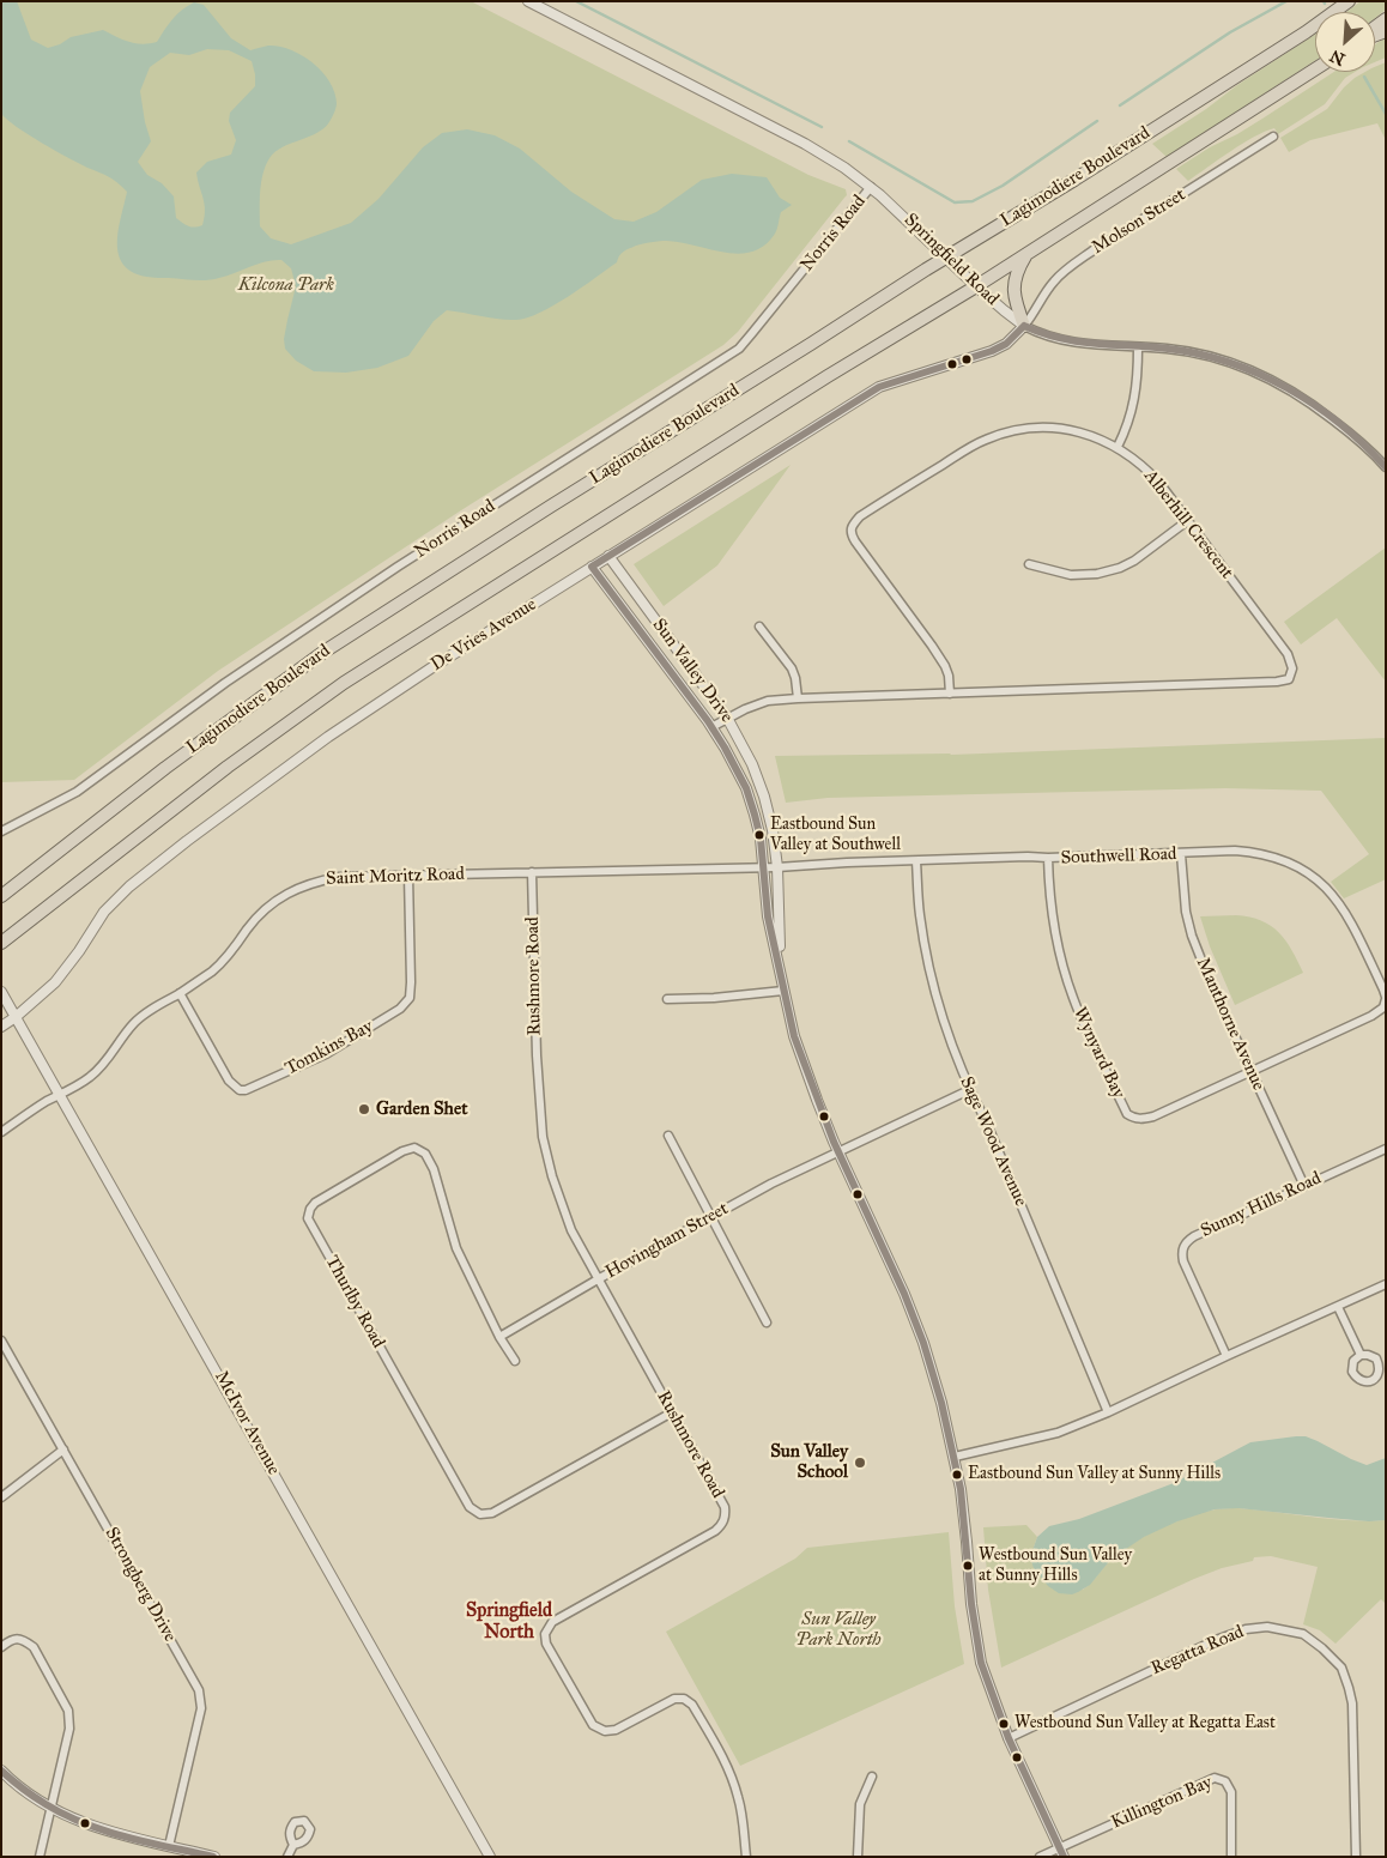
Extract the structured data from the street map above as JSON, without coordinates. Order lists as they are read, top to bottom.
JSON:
{
  "streets": {
    "main road": ["Lagimodiere Boulevard"],
    "street": [
      "Molson Street",
      "Norris Road",
      "Springfield Road",
      "Alberhill Crescent",
      "De Vries Avenue",
      "Sun Valley Drive",
      "Southwell Road",
      "Saint Moritz Road",
      "Rushmore Road",
      "Manthorne Avenue",
      "Tomkins Bay",
      "Wynyard Bay",
      "Sage Wood Avenue",
      "Sunny Hills Road",
      "Hovingham Street",
      "Thurlby Road",
      "McIvor Avenue",
      "Strongberg Drive",
      "Regatta Road",
      "Killington Bay"
    ]
  },
  "crossings": [
    ["Lagimodiere Boulevard", "Springfield Road"],
    ["Molson Street", "Springfield Road"],
    ["Molson Street", "De Vries Avenue"],
    ["Norris Road", "Springfield Road"],
    ["Springfield Road", "De Vries Avenue"],
    ["Alberhill Crescent", "Sun Valley Drive"],
    ["De Vries Avenue", "Sun Valley Drive"],
    ["De Vries Avenue", "McIvor Avenue"],
    ["Sun Valley Drive", "Southwell Road"],
    ["Sun Valley Drive", "Saint Moritz Road"],
    ["Sun Valley Drive", "Hovingham Street"],
    ["Sun Valley Drive", "Regatta Road"],
    ["Sun Valley Drive", "Killington Bay"],
    ["Southwell Road", "Saint Moritz Road"],
    ["Southwell Road", "Manthorne Avenue"],
    ["Southwell Road", "Wynyard Bay"],
    ["Southwell Road", "Sage Wood Avenue"],
    ["Saint Moritz Road", "Rushmore Road"],
    ["Saint Moritz Road", "Tomkins Bay"],
    ["Saint Moritz Road", "McIvor Avenue"],
    ["Rushmore Road", "Hovingham Street"],
    ["Rushmore Road", "Thurlby Road"],
    ["Manthorne Avenue", "Wynyard Bay"],
    ["Manthorne Avenue", "Sunny Hills Road"],
    ["Sage Wood Avenue", "Hovingham Street"],
    ["Hovingham Street", "Thurlby Road"]
  ],
  "districts": ["Springfield North"],
  "parks": ["Kilcona Park", "Sun Valley Park North"],
  "places": [
    "Eastbound Sun Valley at Southwell",
    "Garden Shet",
    "Sun Valley School",
    "Eastbound Sun Valley at Sunny Hills",
    "Westbound Sun Valley at Sunny Hills",
    "Westbound Sun Valley at Regatta East"
  ],
  "north": "bottom left"
}
